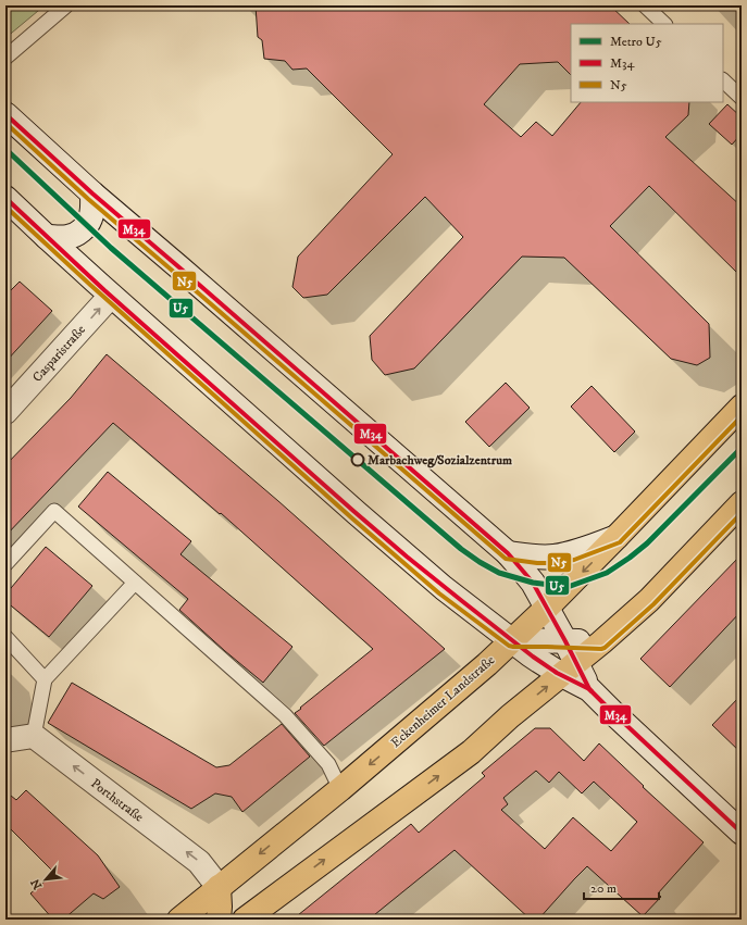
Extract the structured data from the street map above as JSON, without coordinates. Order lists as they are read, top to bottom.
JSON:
{
  "streets": {
    "main road": ["Casparistraße", "Eckenheimer Landstraße", "Porthstraße"]
  },
  "crossings": [
    ["Eckenheimer Landstraße", "Porthstraße"]
  ],
  "one_way": ["Casparistraße", "Porthstraße"],
  "places": ["Marbachweg/Sozialzentrum"],
  "lines": ["transit line M34", "transit line N5", "metro line U5"],
  "legend": ["Metro U5", "M34", "N5"],
  "scale_bar": "20 m",
  "north": "bottom left"
}
